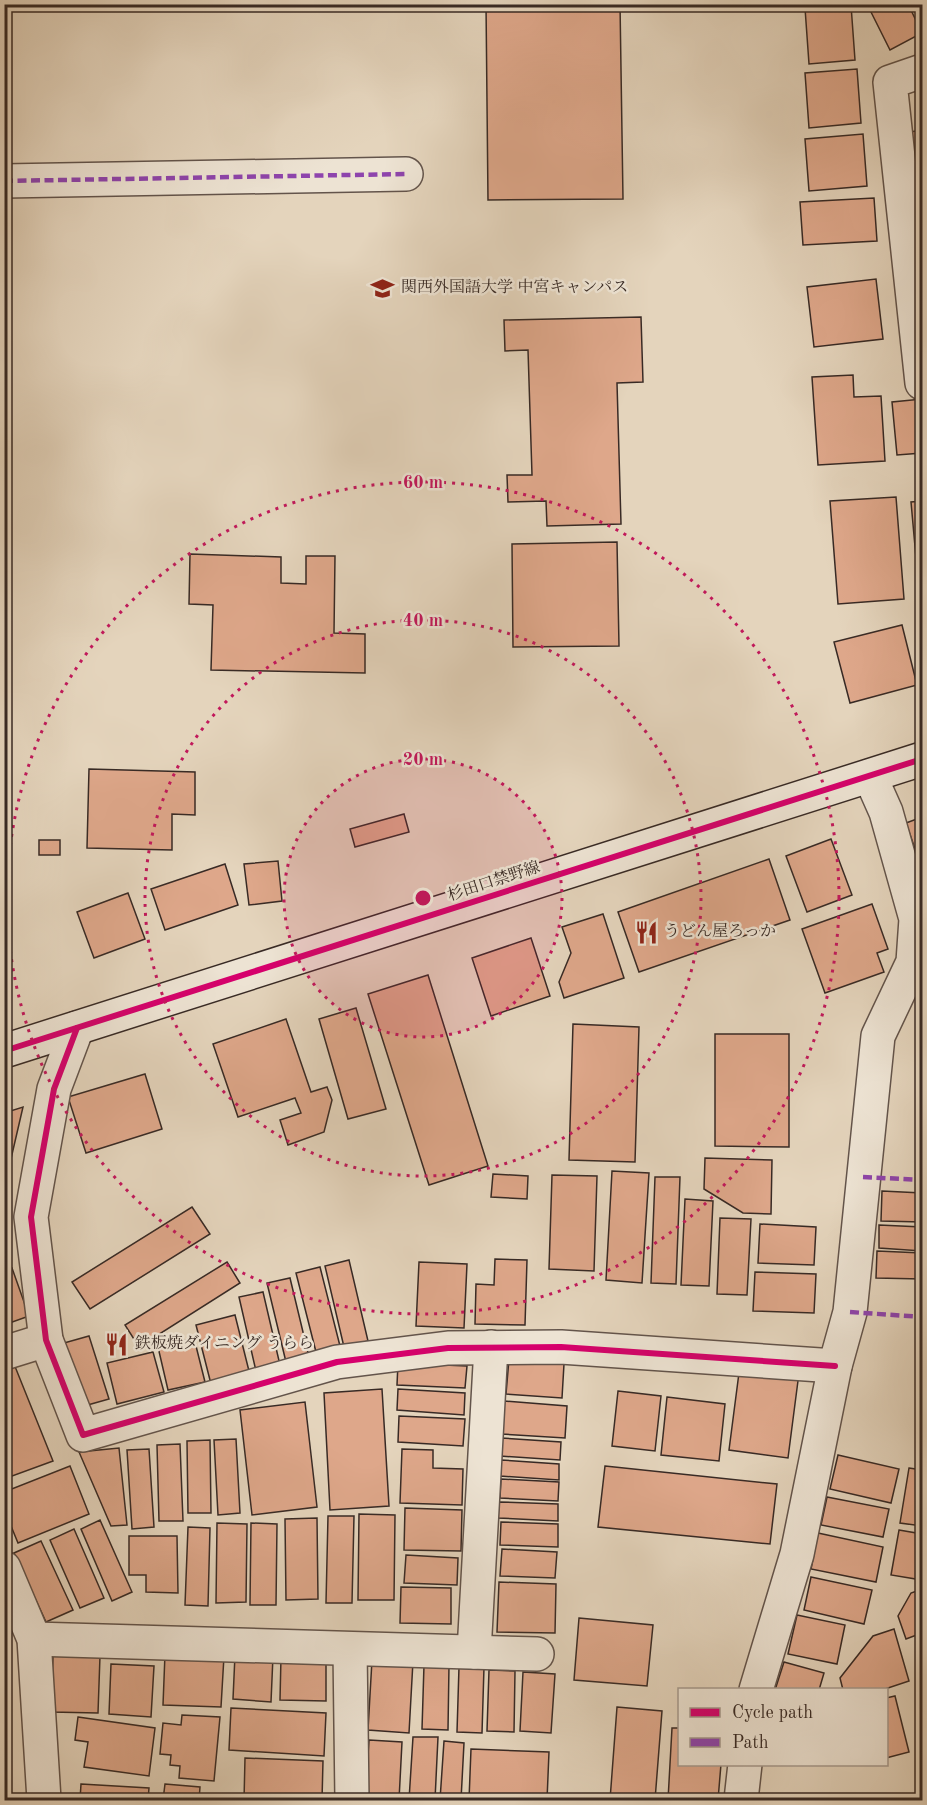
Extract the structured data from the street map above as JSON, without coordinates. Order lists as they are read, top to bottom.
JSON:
{
  "streets": {
    "street": ["杉田口禁野線"]
  },
  "places": {
    "school or university": ["関西外国語大学 中宮キャンパス"],
    "restaurant": ["うどん屋ろっか", "鉄板焼ダイニング うらら"]
  },
  "legend": ["Cycle path", "Path"],
  "rings": ["60 m", "40 m", "20 m"]
}
